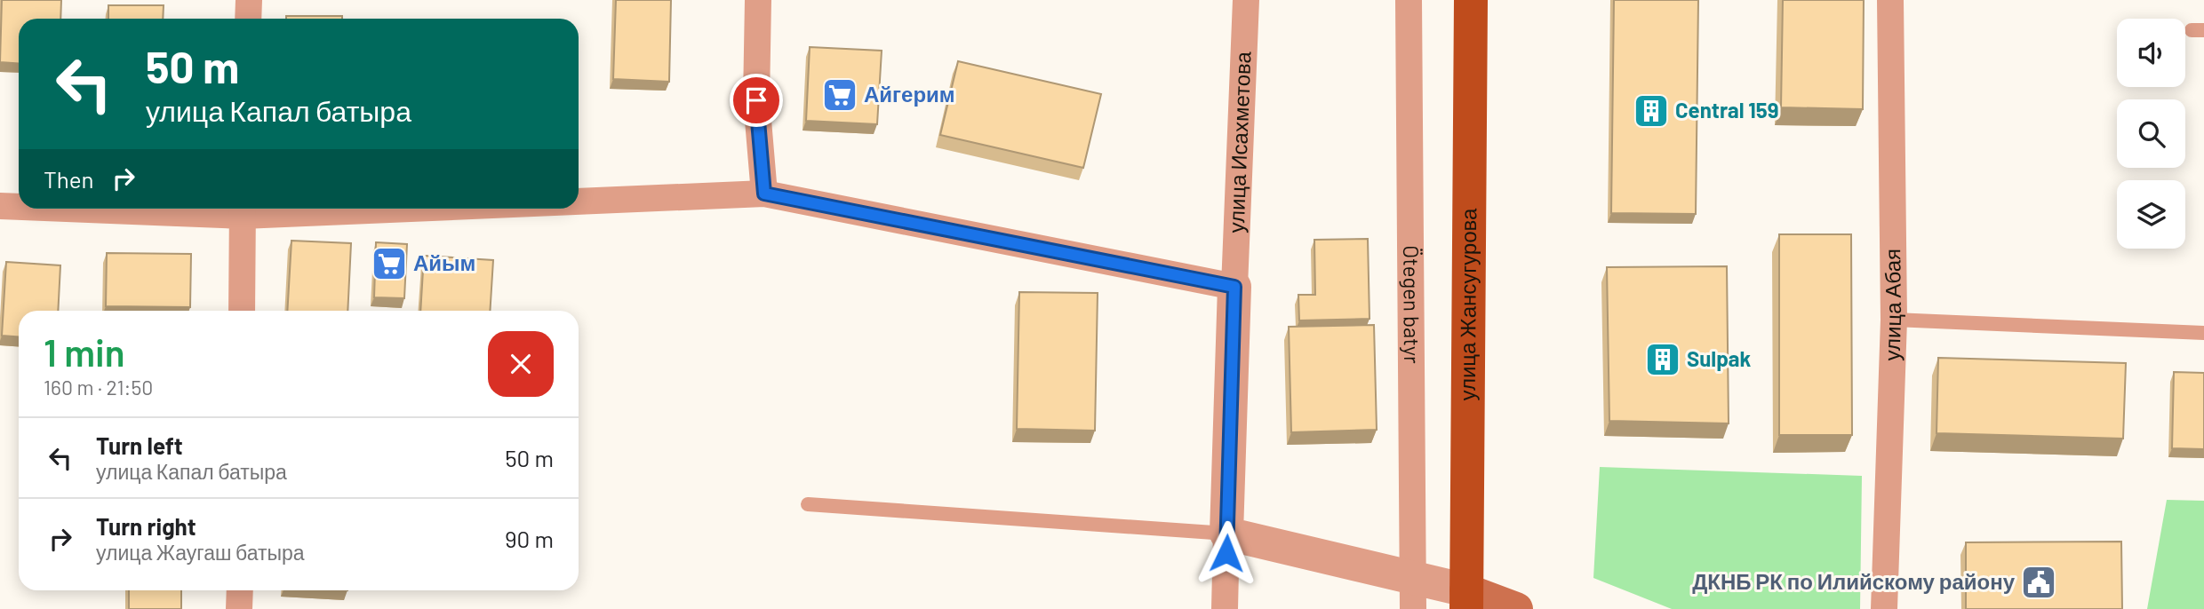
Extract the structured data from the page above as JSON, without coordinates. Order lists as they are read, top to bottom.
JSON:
{
  "streets": {
    "main road": ["улица Жансугурова"],
    "street": ["улица Исахметова", "Ötegen batyr", "улица Абая"]
  },
  "places": {
    "supermarket": ["Айгерим", "Айым"],
    "building": ["Central 159", "Sulpak"],
    "public building": ["ДКНБ РК по Илийскому району"]
  },
  "page": {
    "turn": ["50 m", "улица Капал батыра"],
    "then": "Then",
    "heading": ["1 min", "160 m · 21:50"],
    "list": [
      {
        "name": "Turn left",
        "note": "улица Капал батыра",
        "value": "50 m"
      },
      {
        "name": "Turn right",
        "note": "улица Жаугаш батыра",
        "value": "90 m"
      }
    ]
  }
}
